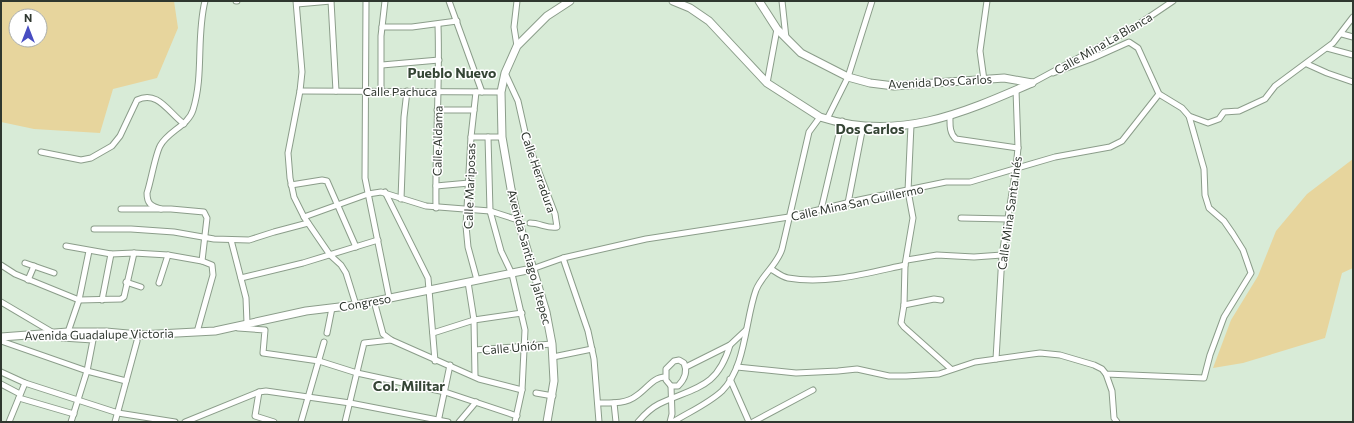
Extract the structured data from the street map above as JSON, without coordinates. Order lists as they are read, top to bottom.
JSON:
{
  "streets": {
    "street": [
      "Calle Mina La Blanca",
      "Avenida Dos Carlos",
      "Calle Pachuca",
      "Calle Aldama",
      "Calle Herradura",
      "Calle Mariposas",
      "Calle Mina San Guillermo",
      "Calle Mina Santa Inés",
      "Avenida Santiago Jaltepec",
      "Congreso",
      "Avenida Guadalupe Victoria",
      "Calle Unión"
    ]
  },
  "crossings": [
    ["Calle Mina La Blanca", "Avenida Dos Carlos"],
    ["Calle Pachuca", "Calle Aldama"],
    ["Calle Pachuca", "Calle Mariposas"],
    ["Calle Pachuca", "Avenida Santiago Jaltepec"],
    ["Calle Herradura", "Avenida Santiago Jaltepec"],
    ["Calle Mariposas", "Congreso"],
    ["Calle Mina San Guillermo", "Calle Mina Santa Inés"],
    ["Calle Mina San Guillermo", "Avenida Santiago Jaltepec"],
    ["Calle Mina San Guillermo", "Congreso"],
    ["Avenida Santiago Jaltepec", "Congreso"],
    ["Avenida Santiago Jaltepec", "Calle Unión"],
    ["Congreso", "Avenida Guadalupe Victoria"]
  ],
  "districts": ["Pueblo Nuevo", "Dos Carlos", "Col. Militar"],
  "north": "top"
}
